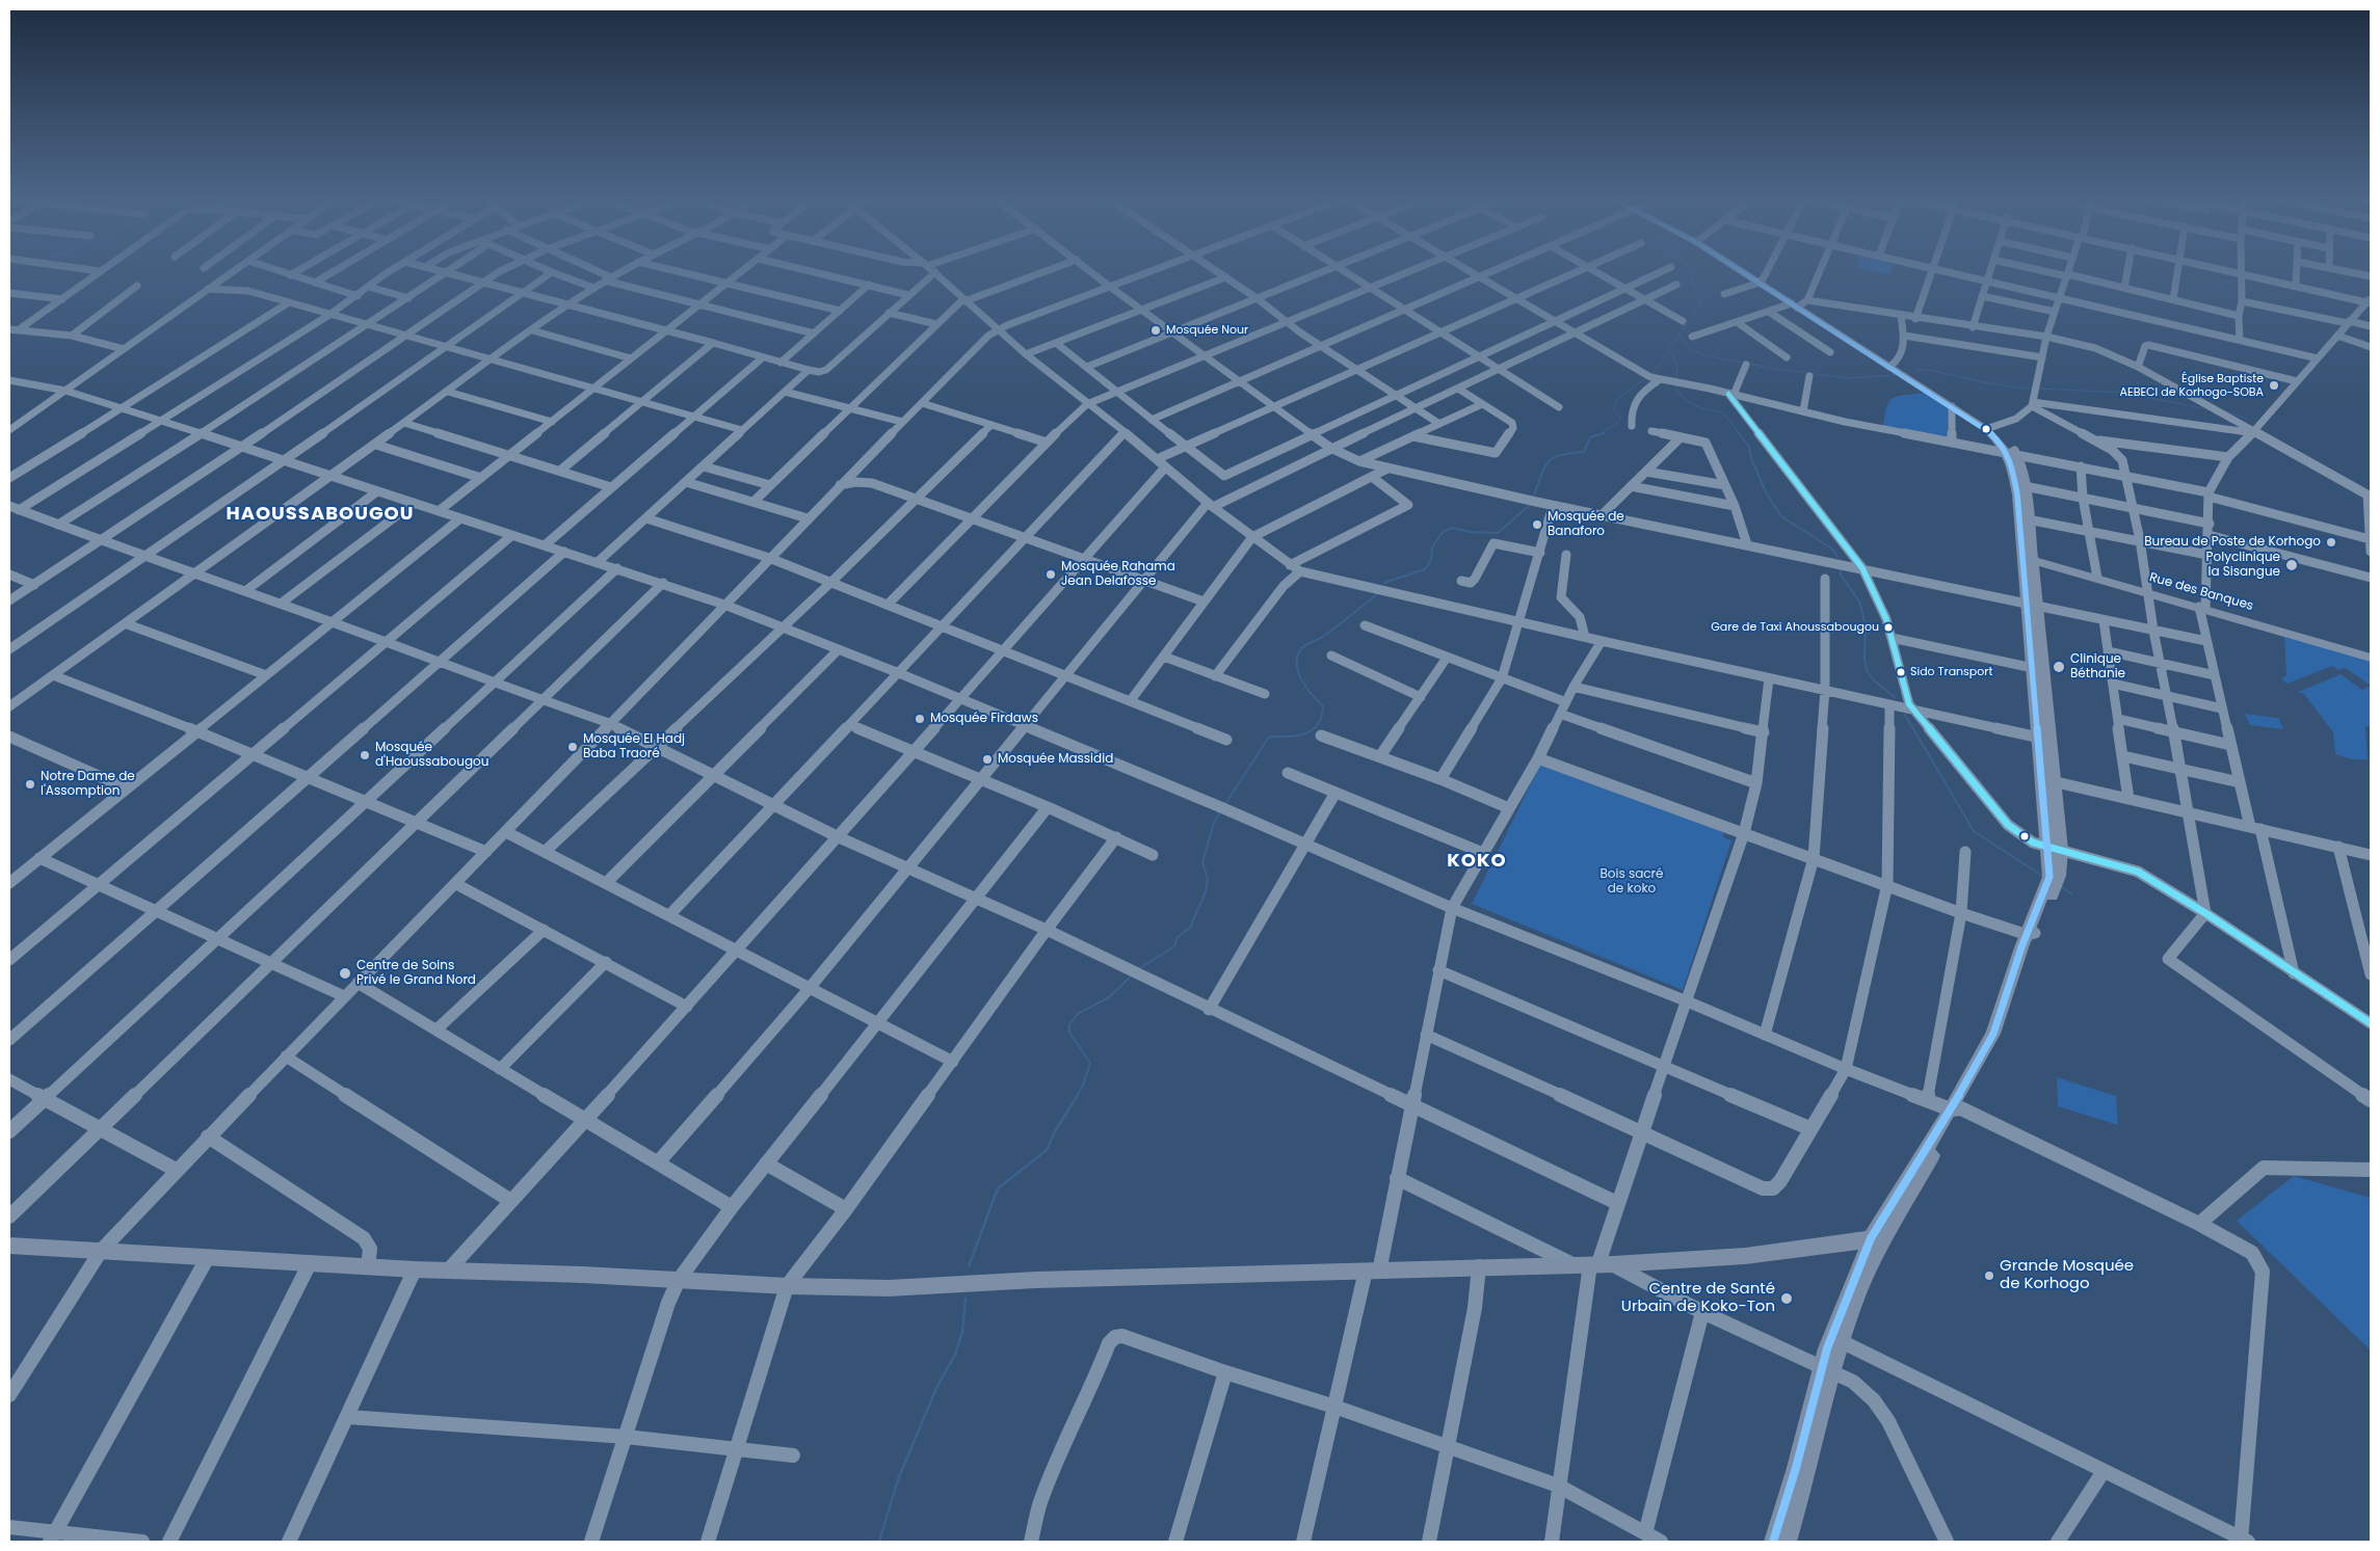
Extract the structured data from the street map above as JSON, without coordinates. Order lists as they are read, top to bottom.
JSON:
{
  "streets": {
    "main road": ["Rue des Banques"]
  },
  "districts": ["HAOUSSABOUGOU", "KOKO"],
  "parks": ["Bois sacré de koko"],
  "places": [
    "Mosquée Nour",
    "Église Baptiste AEBECI de Korhogo-SOBA",
    "Mosquée de Banaforo",
    "Bureau de Poste de Korhogo",
    "Polyclinique la Sisangue",
    "Mosquée Rahama Jean Delafosse",
    "Gare de Taxi Ahoussabougou",
    "Clinique Béthanie",
    "Sido Transport",
    "Mosquée Firdaws",
    "Mosquée El Hadj Baba Traoré",
    "Mosquée d'Haoussabougou",
    "Mosquée Massidid",
    "Notre Dame de l'Assomption",
    "Centre de Soins Privé le Grand Nord",
    "Grande Mosquée de Korhogo",
    "Centre de Santé Urbain de Koko-Ton"
  ]
}
